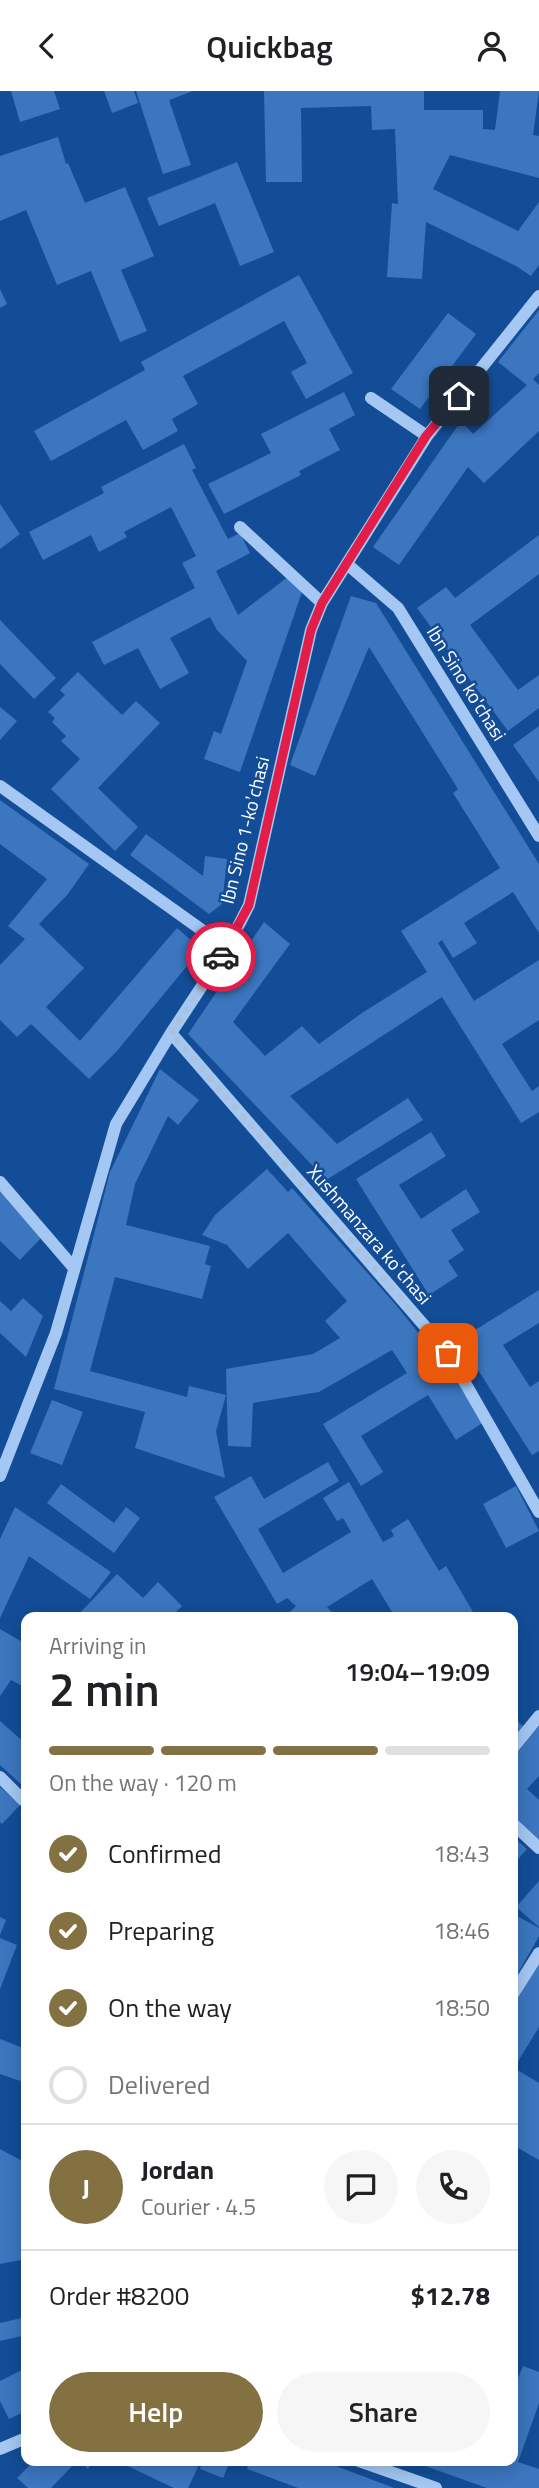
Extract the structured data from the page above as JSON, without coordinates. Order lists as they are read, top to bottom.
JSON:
{
  "streets": {
    "street": ["Ibn Sino ko'chasi", "Ibn Sino 1-koʼchasi", "Xushmanzara koʻchasi"]
  },
  "crossings": [
    ["Ibn Sino ko'chasi", "Ibn Sino 1-koʼchasi"],
    ["Ibn Sino 1-koʼchasi", "Xushmanzara koʻchasi"]
  ],
  "page": {
    "header": "Quickbag",
    "heading": ["2 min", "Arriving in", "19:04–19:09"],
    "panel": [
      "Jordan",
      "Courier · 4.5",
      "Order #8200",
      "$12.78"
    ],
    "bar": "On the way · 120 m",
    "list": [
      ["Confirmed", "18:43"],
      ["Preparing", "18:46"],
      ["On the way", "18:50"],
      "Delivered"
    ],
    "round": "J",
    "buttons": ["Help", "Share"]
  }
}
